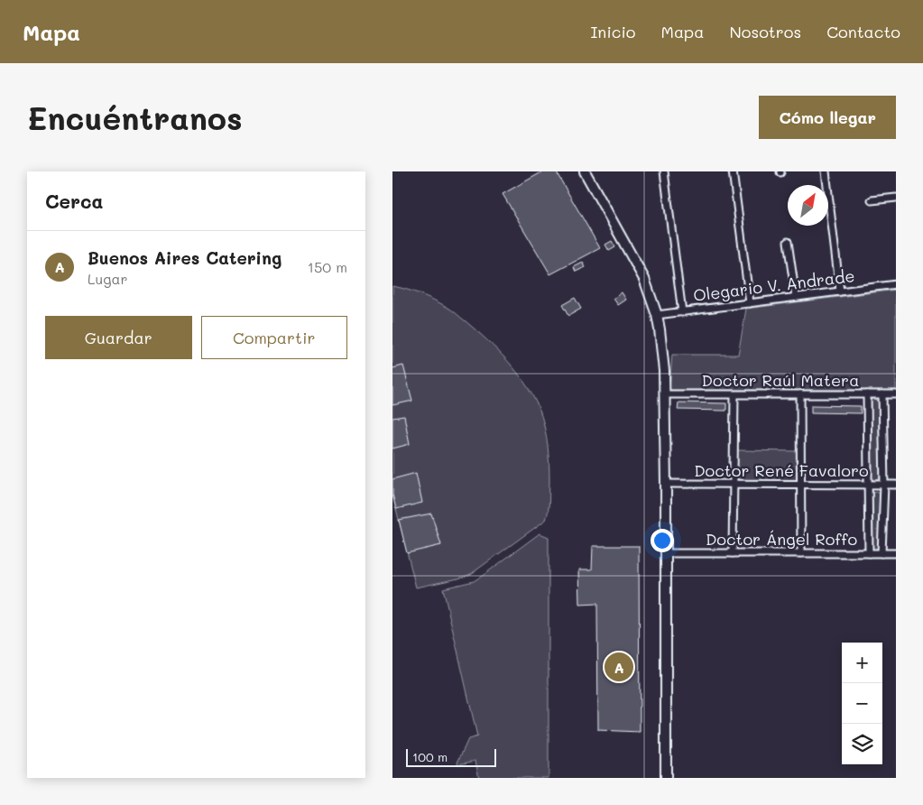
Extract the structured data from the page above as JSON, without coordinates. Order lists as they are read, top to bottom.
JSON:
{
  "streets": {
    "street": [
      "Olegario V. Andrade",
      "Doctor Raúl Matera",
      "Doctor René Favaloro",
      "Doctor Ángel Roffo"
    ]
  },
  "scale_bar": "100 m",
  "north": "top right",
  "page": {
    "header": "Mapa",
    "nav": [
      "Inicio",
      "Mapa",
      "Nosotros",
      "Contacto"
    ],
    "buttons": [
      "Cómo llegar",
      ["Guardar", "Compartir"]
    ],
    "title": "Encuéntranos",
    "heading": "Cerca",
    "list": [
      {
        "mark": "A",
        "name": "Buenos Aires Catering",
        "note": "Lugar",
        "value": "150 m"
      }
    ],
    "map_buttons": ["+", "−"],
    "pins": "A",
    "scale": "100 m"
  }
}
